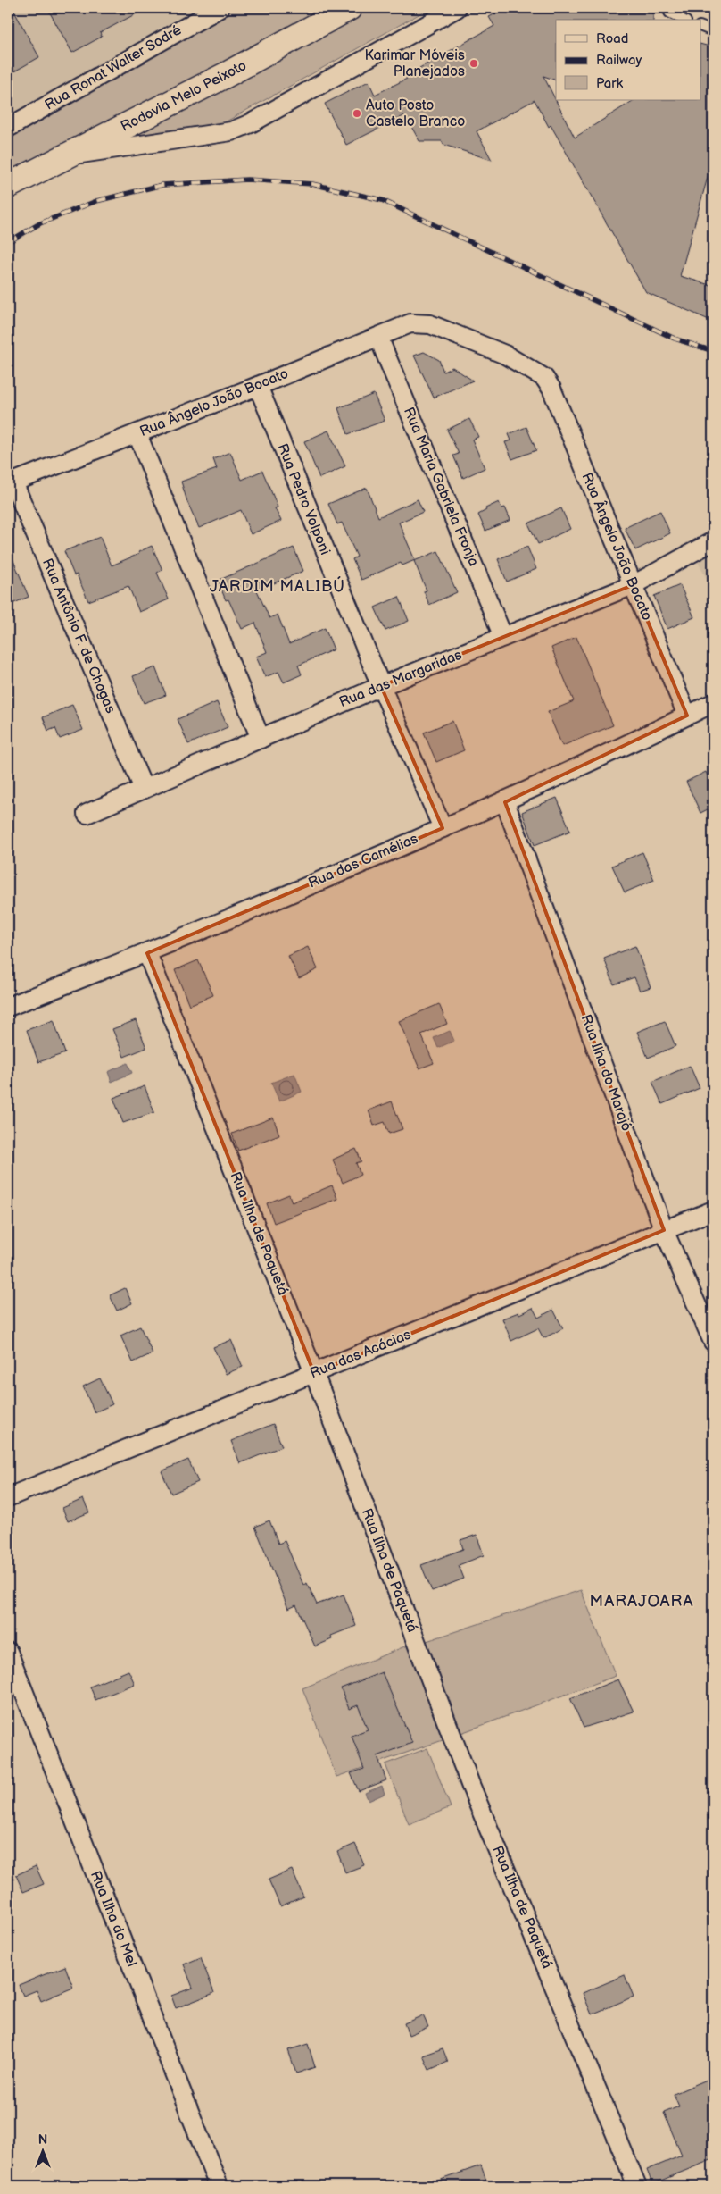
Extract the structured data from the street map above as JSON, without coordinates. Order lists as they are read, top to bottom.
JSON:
{
  "streets": {
    "main road": ["Rodovia Melo Peixoto"],
    "street": [
      "Rua Ronat Walter Sodré",
      "Rua Ângelo João Bocato",
      "Rua Maria Gabriela Fronja",
      "Rua Pedro Volponi",
      "Rua Antônio F. de Chagas",
      "Rua das Margaridas",
      "Rua das Camélias",
      "Rua Ilha do Marajó",
      "Rua Ilha de Paquetá",
      "Rua das Acácias",
      "Rua Ilha do Mel"
    ]
  },
  "crossings": [
    ["Rua Ângelo João Bocato", "Rua Maria Gabriela Fronja"],
    ["Rua Ângelo João Bocato", "Rua Pedro Volponi"],
    ["Rua Ângelo João Bocato", "Rua Antônio F. de Chagas"],
    ["Rua Ângelo João Bocato", "Rua das Margaridas"],
    ["Rua Ângelo João Bocato", "Rua das Camélias"],
    ["Rua Maria Gabriela Fronja", "Rua das Margaridas"],
    ["Rua Pedro Volponi", "Rua das Margaridas"],
    ["Rua Pedro Volponi", "Rua das Camélias"],
    ["Rua Antônio F. de Chagas", "Rua das Margaridas"],
    ["Rua das Camélias", "Rua Ilha do Marajó"],
    ["Rua das Camélias", "Rua Ilha de Paquetá"],
    ["Rua Ilha do Marajó", "Rua das Acácias"],
    ["Rua Ilha de Paquetá", "Rua das Acácias"]
  ],
  "districts": ["JARDIM MALIBÚ", "MARAJOARA"],
  "places": ["Karimar Móveis Planejados", "Auto Posto Castelo Branco"],
  "legend": ["Road", "Railway", "Park"],
  "north": "top"
}
